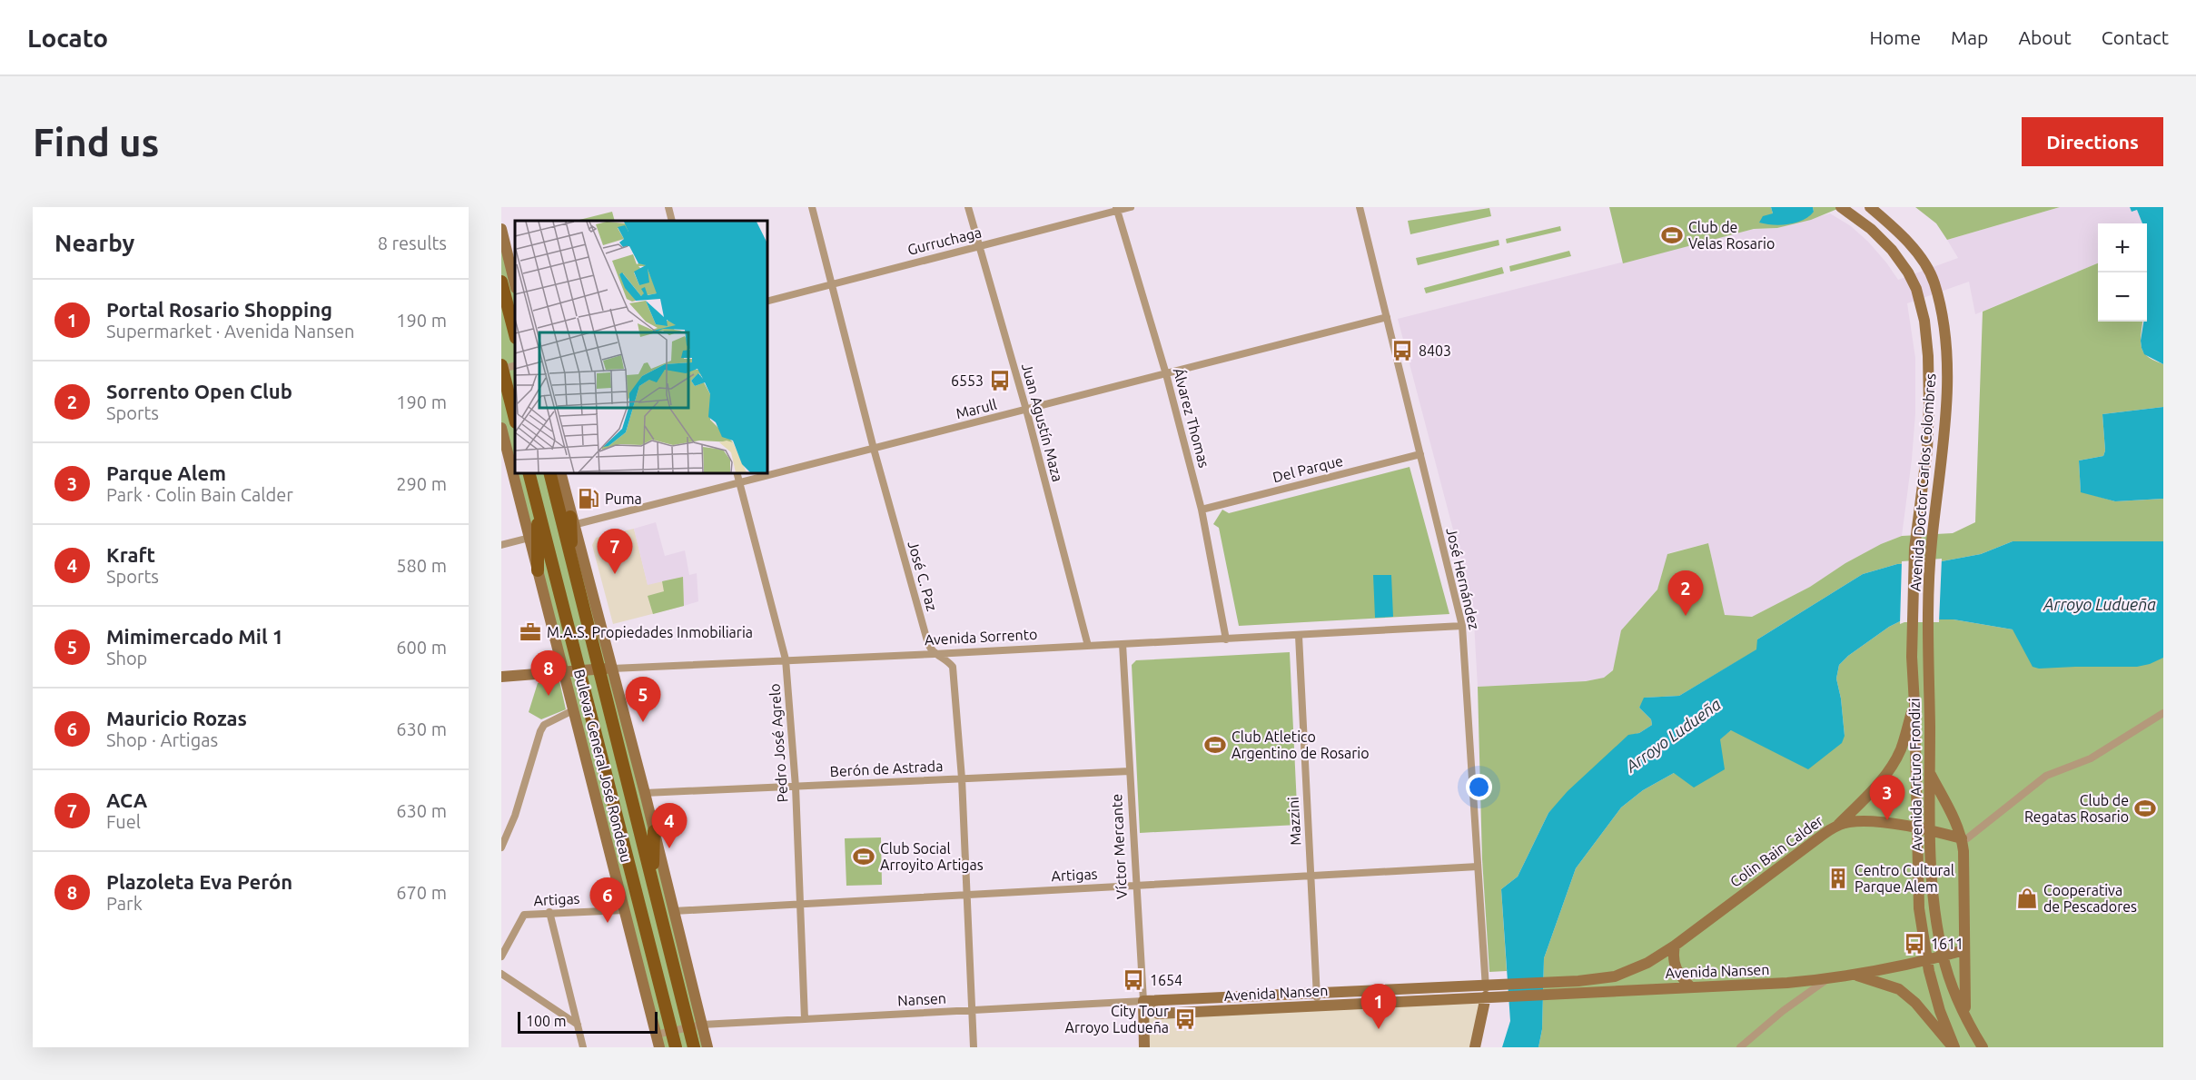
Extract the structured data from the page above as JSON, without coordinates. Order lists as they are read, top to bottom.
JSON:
{
  "streets": {
    "main road": [
      "Avenida Doctor Carlos Colombres",
      "Avenida Sorrento",
      "Bulevar General José Rondeau",
      "Avenida Arturo Frondizi",
      "Víctor Mercante",
      "Colin Bain Calder",
      "Avenida Nansen"
    ],
    "street": [
      "Gurruchaga",
      "Marull",
      "Álvarez Thomas",
      "Juan Agustín Maza",
      "Del Parque",
      "José C. Paz",
      "José Hernández",
      "Pedro José Agrelo",
      "Berón de Astrada",
      "Mazzini",
      "Artigas",
      "Nansen"
    ]
  },
  "crossings": [
    ["Gurruchaga", "Álvarez Thomas"],
    ["Gurruchaga", "Juan Agustín Maza"],
    ["Gurruchaga", "José C. Paz"],
    ["Marull", "Álvarez Thomas"],
    ["Marull", "Juan Agustín Maza"],
    ["Marull", "José C. Paz"],
    ["Marull", "José Hernández"],
    ["Marull", "Pedro José Agrelo"],
    ["Marull", "Bulevar General José Rondeau"],
    ["Álvarez Thomas", "Del Parque"],
    ["Álvarez Thomas", "Avenida Sorrento"],
    ["Juan Agustín Maza", "Avenida Sorrento"],
    ["Del Parque", "José Hernández"],
    ["Avenida Doctor Carlos Colombres", "Avenida Arturo Frondizi"],
    ["José C. Paz", "Avenida Sorrento"],
    ["José C. Paz", "Berón de Astrada"],
    ["José C. Paz", "Artigas"],
    ["José C. Paz", "Nansen"],
    ["José Hernández", "Avenida Sorrento"],
    ["José Hernández", "Artigas"],
    ["José Hernández", "Avenida Nansen"],
    ["Avenida Sorrento", "Pedro José Agrelo"],
    ["Avenida Sorrento", "Bulevar General José Rondeau"],
    ["Avenida Sorrento", "Mazzini"],
    ["Avenida Sorrento", "Víctor Mercante"],
    ["Pedro José Agrelo", "Berón de Astrada"],
    ["Pedro José Agrelo", "Artigas"],
    ["Pedro José Agrelo", "Nansen"],
    ["Bulevar General José Rondeau", "Berón de Astrada"],
    ["Bulevar General José Rondeau", "Artigas"],
    ["Bulevar General José Rondeau", "Nansen"],
    ["Berón de Astrada", "Víctor Mercante"],
    ["Avenida Arturo Frondizi", "Colin Bain Calder"],
    ["Avenida Arturo Frondizi", "Avenida Nansen"],
    ["Mazzini", "Artigas"],
    ["Mazzini", "Avenida Nansen"],
    ["Víctor Mercante", "Artigas"],
    ["Víctor Mercante", "Avenida Nansen"],
    ["Víctor Mercante", "Nansen"],
    ["Colin Bain Calder", "Avenida Nansen"],
    ["Avenida Nansen", "Nansen"]
  ],
  "water": ["Arroyo Ludueña"],
  "places": {
    "sports": [
      "Club de Velas Rosario",
      "Club Atletico Argentino de Rosario",
      "Club de Regatas Rosario",
      "Club Social Arroyito Artigas"
    ],
    "bus stop": [
      "8403",
      "6553",
      "1611",
      "1654",
      "City Tour Arroyo Ludueña"
    ],
    "fuel station": ["Puma"],
    "office": ["M.A.S. Propiedades Inmobiliaria"],
    "building": ["Centro Cultural Parque Alem"],
    "shop": ["Cooperativa de Pescadores"]
  },
  "scale_bar": "100 m",
  "page": {
    "header": "Locato",
    "nav": [
      "Home",
      "Map",
      "About",
      "Contact"
    ],
    "buttons": "Directions",
    "title": "Find us",
    "heading": ["Nearby", "8 results"],
    "map_buttons": ["+", "−"],
    "list": [
      {
        "mark": "1",
        "name": "Portal Rosario Shopping",
        "note": "Supermarket · Avenida Nansen",
        "value": "190 m"
      },
      {
        "mark": "2",
        "name": "Sorrento Open Club",
        "note": "Sports",
        "value": "190 m"
      },
      {
        "mark": "3",
        "name": "Parque Alem",
        "note": "Park · Colin Bain Calder",
        "value": "290 m"
      },
      {
        "mark": "4",
        "name": "Kraft",
        "note": "Sports",
        "value": "580 m"
      },
      {
        "mark": "5",
        "name": "Mimimercado Mil 1",
        "note": "Shop",
        "value": "600 m"
      },
      {
        "mark": "6",
        "name": "Mauricio Rozas",
        "note": "Shop · Artigas",
        "value": "630 m"
      },
      {
        "mark": "7",
        "name": "ACA",
        "note": "Fuel",
        "value": "630 m"
      },
      {
        "mark": "8",
        "name": "Plazoleta Eva Perón",
        "note": "Park",
        "value": "670 m"
      }
    ],
    "pins": [
      "7",
      "2",
      "8",
      "5",
      "3",
      "4",
      "6",
      "1"
    ],
    "scale": "100 m"
  }
}
